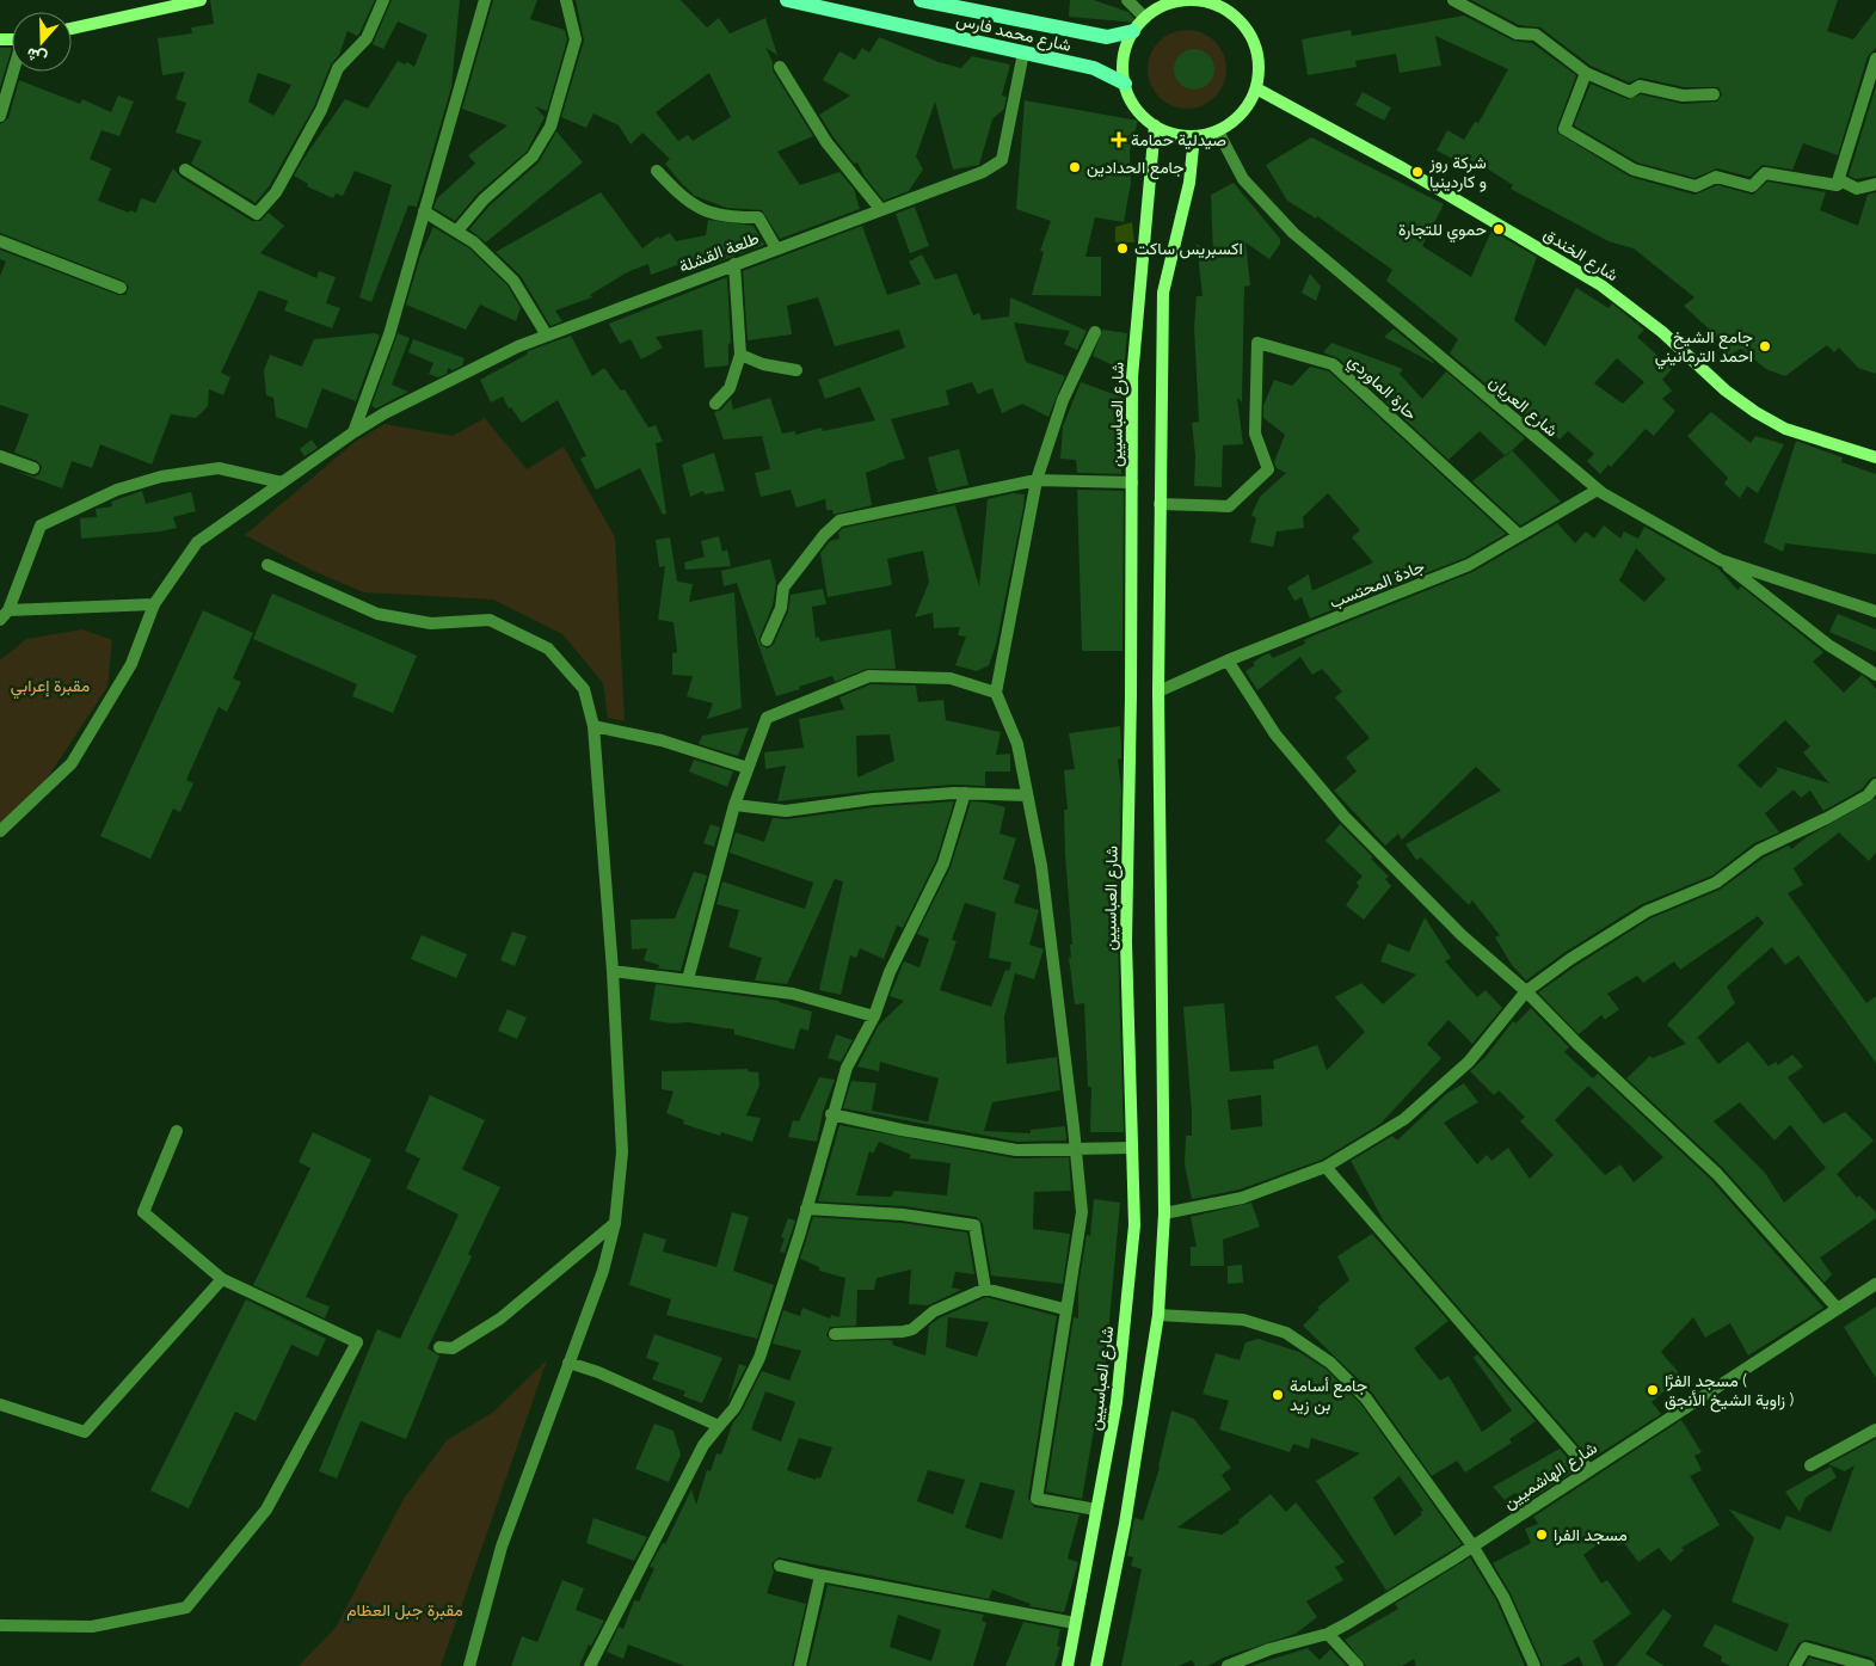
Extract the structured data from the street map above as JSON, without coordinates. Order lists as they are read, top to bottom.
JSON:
{
  "streets": {
    "main road": ["شارع محمد فارس", "شارع الخندق", "شارع العباسيين"],
    "street": [
      "طلعة القشلة",
      "حارة الماوردي",
      "شارع العريان",
      "جادة المحتسب",
      "شارع الهاشميين"
    ]
  },
  "crossings": [
    ["شارع محمد فارس", "طلعة القشلة"],
    ["شارع محمد فارس", "شارع الخندق"],
    ["شارع محمد فارس", "شارع العريان"],
    ["شارع محمد فارس", "شارع العباسيين"],
    ["شارع الخندق", "شارع العريان"],
    ["شارع الخندق", "شارع العباسيين"],
    ["حارة الماوردي", "جادة المحتسب"],
    ["شارع العريان", "شارع العباسيين"],
    ["شارع العريان", "جادة المحتسب"]
  ],
  "parks": ["مقبرة إعرابي", "مقبرة جبل العظام"],
  "places": {
    "health": ["صيدلية حمامة"],
    "other": [
      "جامع الحدادين",
      "شركة روز و كاردينيا",
      "حموي للتجارة",
      "اكسبريس ساكت",
      "جامع الشيخ احمد الترمانيني",
      "مسجد الفرَّا ( زاوية الشيخ الأنجق )",
      "جامع أسامة بن زيد",
      "مسجد الفرا"
    ]
  },
  "north": "bottom"
}
